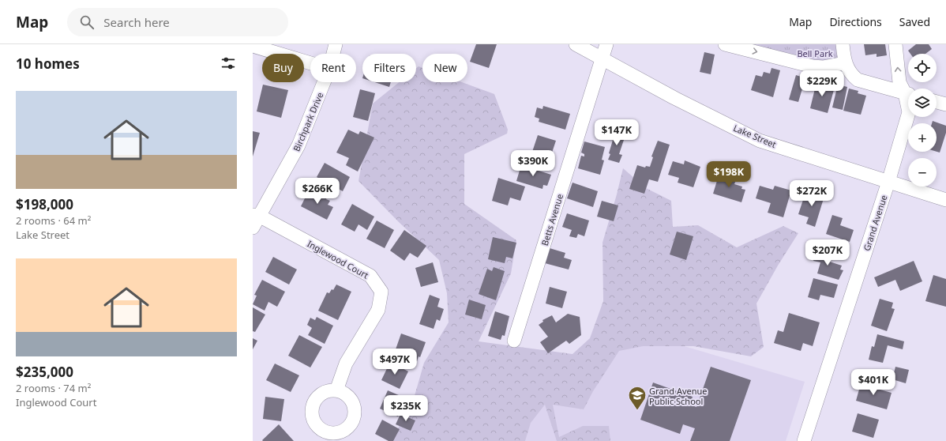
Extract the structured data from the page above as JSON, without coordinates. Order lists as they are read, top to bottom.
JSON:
{
  "streets": {
    "street": [
      "Birchpark Drive",
      "Lake Street",
      "Betts Avenue",
      "Grand Avenue",
      "Inglewood Court"
    ]
  },
  "crossings": [
    ["Birchpark Drive", "Inglewood Court"],
    ["Lake Street", "Betts Avenue"],
    ["Lake Street", "Grand Avenue"]
  ],
  "parks": ["Bell Park"],
  "places": {
    "school or university": ["Grand Avenue Public School"]
  },
  "page": {
    "header": "Map",
    "search": "Search here",
    "nav": ["Map", "Directions", "Saved"],
    "heading": "10 homes",
    "map_buttons": ["+", "−"],
    "chip": [
      "Buy",
      "Rent",
      "Filters",
      "New"
    ],
    "price": [
      "$229K",
      "$147K",
      "$390K",
      "$198K",
      "$266K",
      "$272K",
      "$207K",
      "$497K",
      "$401K",
      "$235K"
    ],
    "list": [
      {
        "name": "$198,000",
        "note": "2 rooms · 64 m² · Lake Street"
      },
      {
        "name": "$235,000",
        "note": "2 rooms · 74 m² · Inglewood Court"
      }
    ]
  }
}
